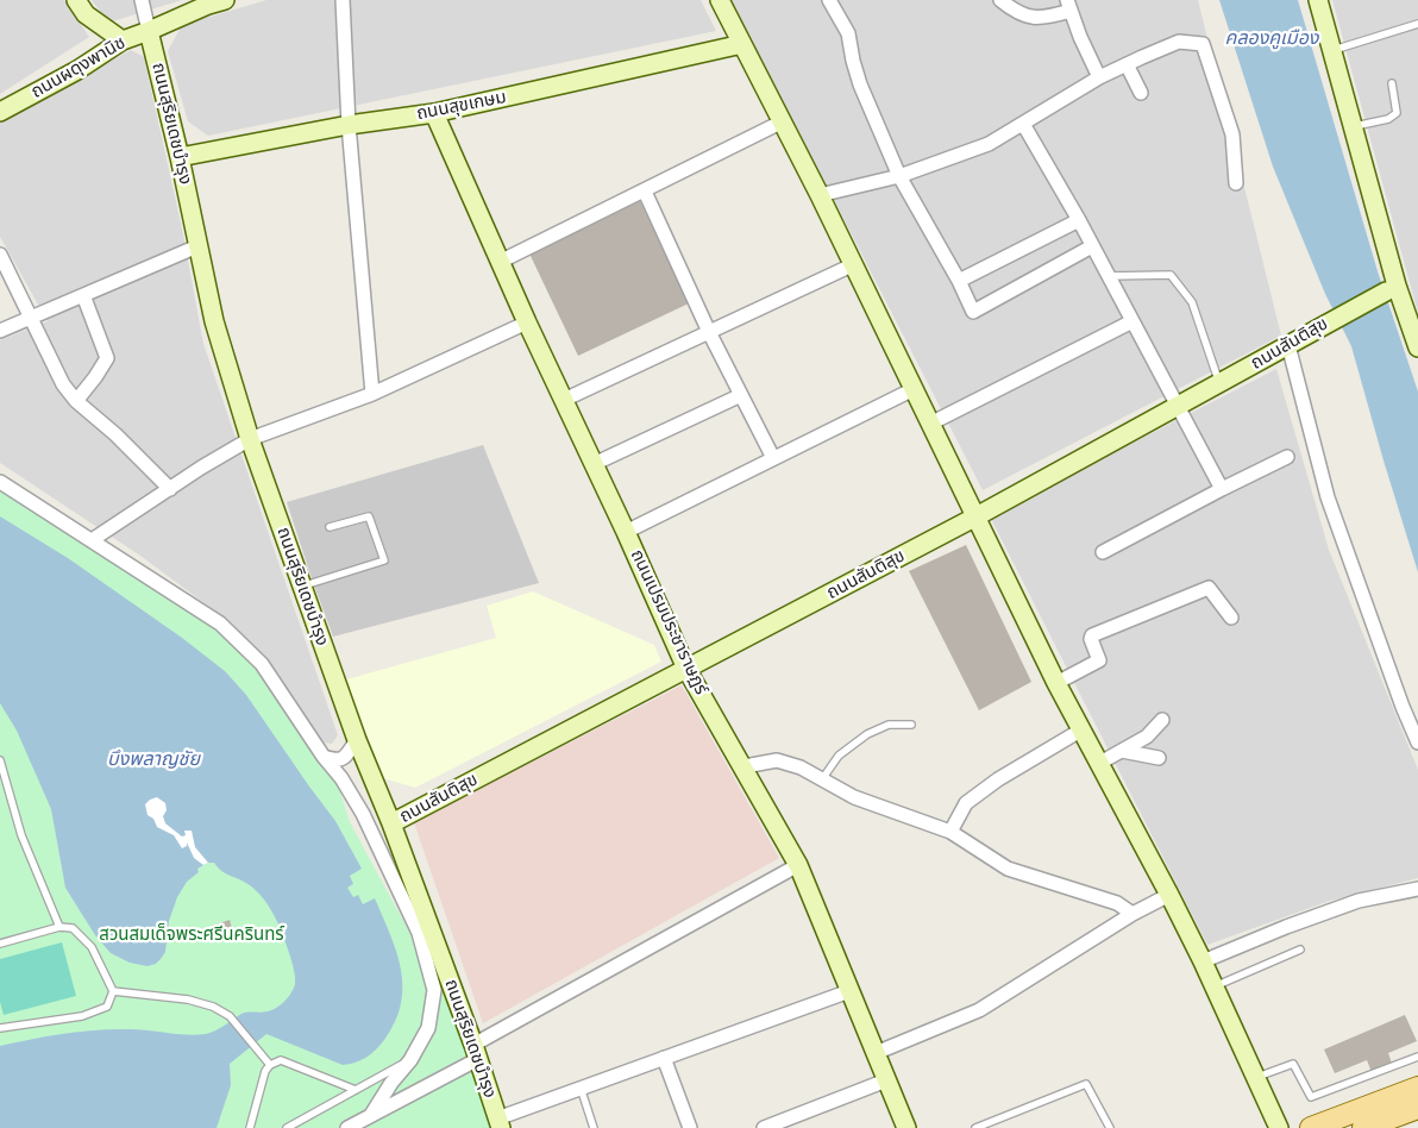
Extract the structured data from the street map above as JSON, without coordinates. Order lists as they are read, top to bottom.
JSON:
{
  "streets": {
    "street": [
      "ถนนผดุงพานิช",
      "ถนนสุขเกษม",
      "ถนนสุริยเดชบำรุง",
      "ถนนสันติสุข",
      "ถนนเปรมประชาราษฏร์"
    ]
  },
  "crossings": [
    ["ถนนผดุงพานิช", "ถนนสุริยเดชบำรุง"],
    ["ถนนสุขเกษม", "ถนนสุริยเดชบำรุง"],
    ["ถนนสุขเกษม", "ถนนเปรมประชาราษฏร์"],
    ["ถนนสุริยเดชบำรุง", "ถนนสันติสุข"],
    ["ถนนสันติสุข", "ถนนเปรมประชาราษฏร์"]
  ],
  "water": ["คลองคูเมือง", "บึงพลาญชัย"],
  "parks": ["สวนสมเด็จพระศรีนครินทร์"]
}
